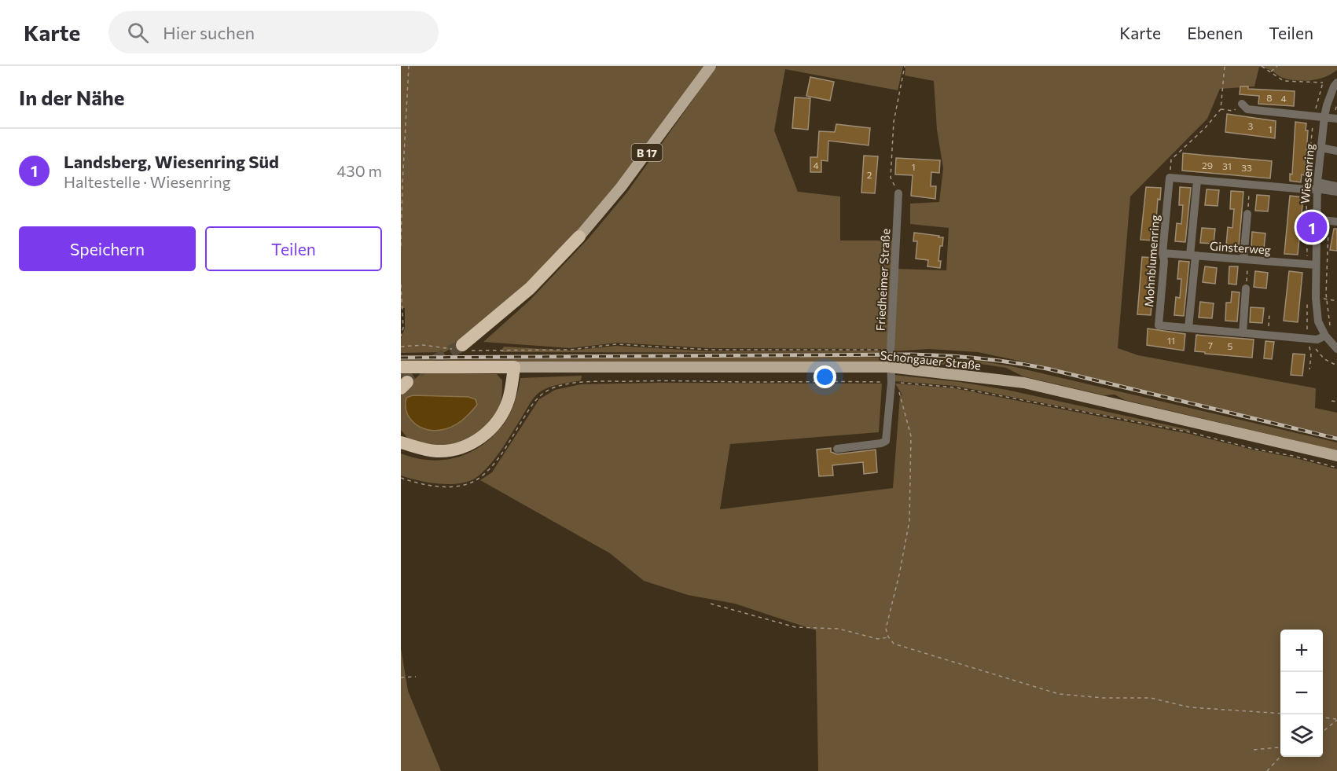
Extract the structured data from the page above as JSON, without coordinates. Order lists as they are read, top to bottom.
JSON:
{
  "streets": {
    "highway": ["B 17"],
    "main road": ["Schongauer Straße"],
    "street": [
      "Wiesenring",
      "Ginsterweg",
      "Mohnblumenring",
      "Friedheimer Straße"
    ]
  },
  "crossings": [
    ["Wiesenring", "Ginsterweg"],
    ["Wiesenring", "Mohnblumenring"],
    ["Ginsterweg", "Mohnblumenring"],
    ["Friedheimer Straße", "Schongauer Straße"]
  ],
  "house_numbers": [
    "8",
    "4",
    "3",
    "1",
    "4",
    "29",
    "31",
    "1",
    "33",
    "2",
    "11",
    "7",
    "5"
  ],
  "page": {
    "header": "Karte",
    "search": "Hier suchen",
    "nav": ["Karte", "Ebenen", "Teilen"],
    "heading": "In der Nähe",
    "list": [
      {
        "mark": "1",
        "name": "Landsberg, Wiesenring Süd",
        "note": "Haltestelle · Wiesenring",
        "value": "430 m"
      }
    ],
    "pins": "1",
    "buttons": ["Speichern", "Teilen"],
    "map_buttons": ["+", "−"]
  }
}
